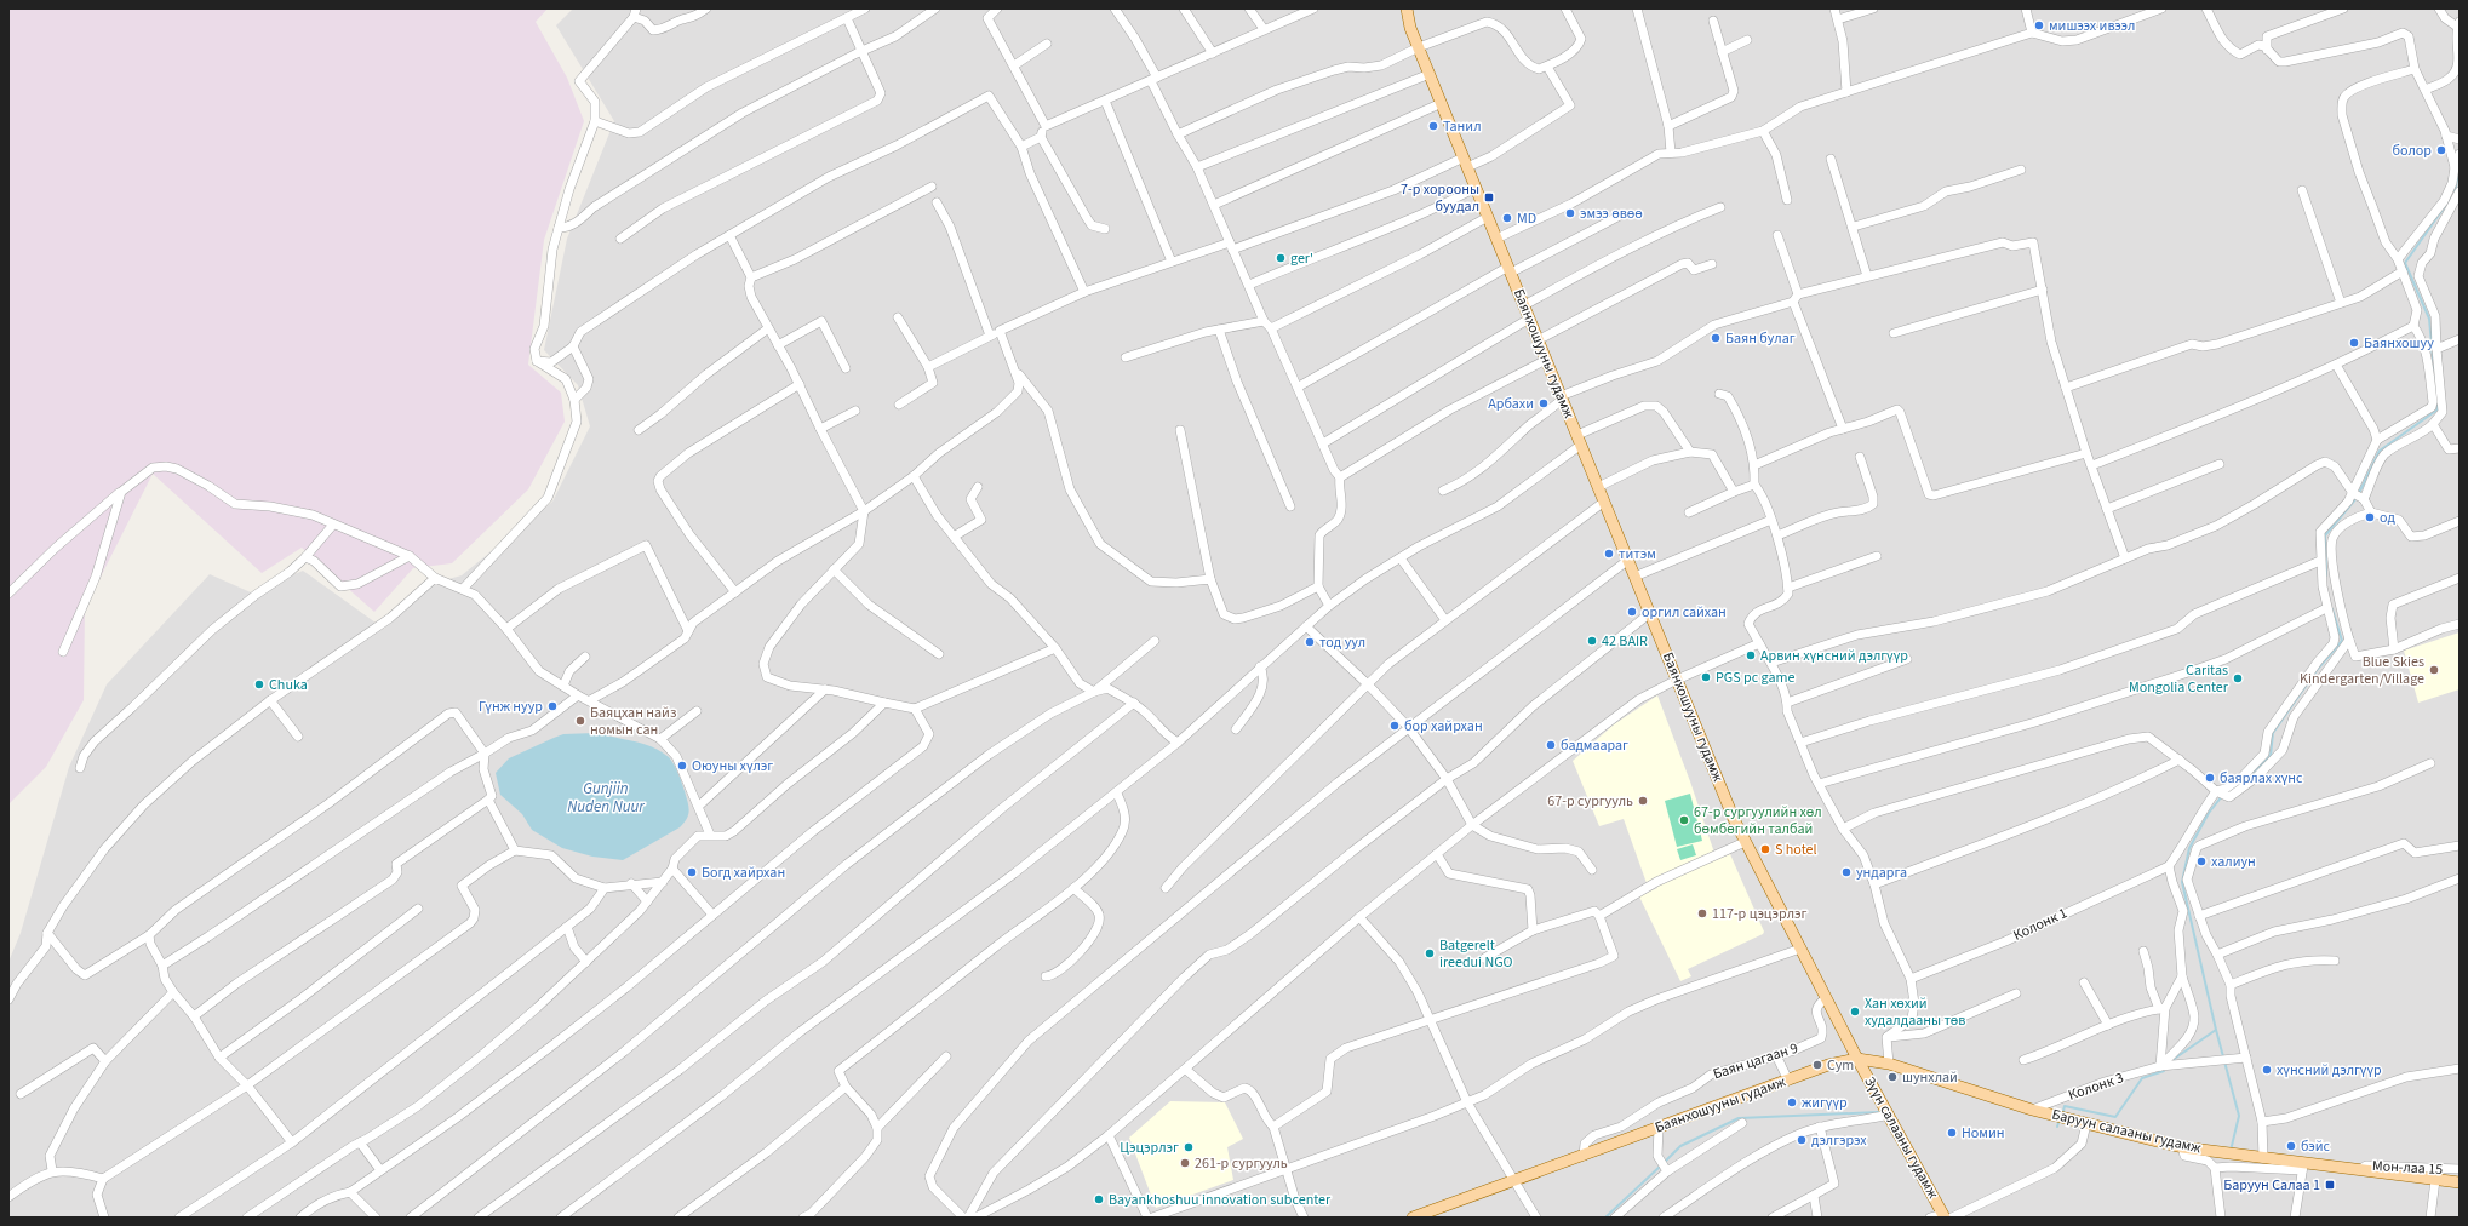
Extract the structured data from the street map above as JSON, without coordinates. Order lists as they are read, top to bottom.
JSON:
{
  "streets": {
    "main road": ["Баянхошууны гудамж", "Баруун салааны гудамж", "Зүүн салааны гудамж"],
    "street": [
      "Колонк 1",
      "Баян цагаан 9",
      "Колонк 3",
      "Мон-лаа 15"
    ]
  },
  "crossings": [
    ["Баянхошууны гудамж", "Баян цагаан 9"],
    ["Баянхошууны гудамж", "Баруун салааны гудамж"],
    ["Баянхошууны гудамж", "Зүүн салааны гудамж"],
    ["Колонк 3", "Баруун салааны гудамж"],
    ["Баруун салааны гудамж", "Зүүн салааны гудамж"],
    ["Баруун салааны гудамж", "Мон-лаа 15"]
  ],
  "water": ["Gunjiin Nuden Nuur"],
  "places": {
    "other": [
      "мишээх ивээл",
      "Танил",
      "болор",
      "эмээ өвөө",
      "MD",
      "ger'",
      "Баян булаг",
      "Баянхошуу",
      "Арбахи",
      "од",
      "титэм",
      "оргил сайхан",
      "42 BAIR",
      "тод уул",
      "Арвин хүнсний дэлгүүр",
      "Blue Skies Kindergarten/Village",
      "PGS pc game",
      "Caritas Mongolia Center",
      "Chuka",
      "Гүнж нуур",
      "Баяцхан найз номын сан",
      "бор хайрхан",
      "бадмаараг",
      "Оюуны хүлэг",
      "баярлах хүнс",
      "67-р сургууль",
      "67-р сургуулийн хөл бөмбөгийн талбай",
      "S hotel",
      "халиун",
      "Богд хайрхан",
      "ундарга",
      "117-р цэцэрлэг",
      "Batgerelt ireedui NGO",
      "Хан хөхий худалдааны төв",
      "Cym",
      "хүнсний дэлгүүр",
      "шунхлай",
      "жигүүр",
      "Номин",
      "дэлгэрэх",
      "бэйс",
      "Цэцэрлэг",
      "261-р сургууль",
      "Bayankhoshuu innovation subcenter"
    ],
    "transit": ["7-р хорооны буудал", "Баруун Салаа 1"]
  }
}
